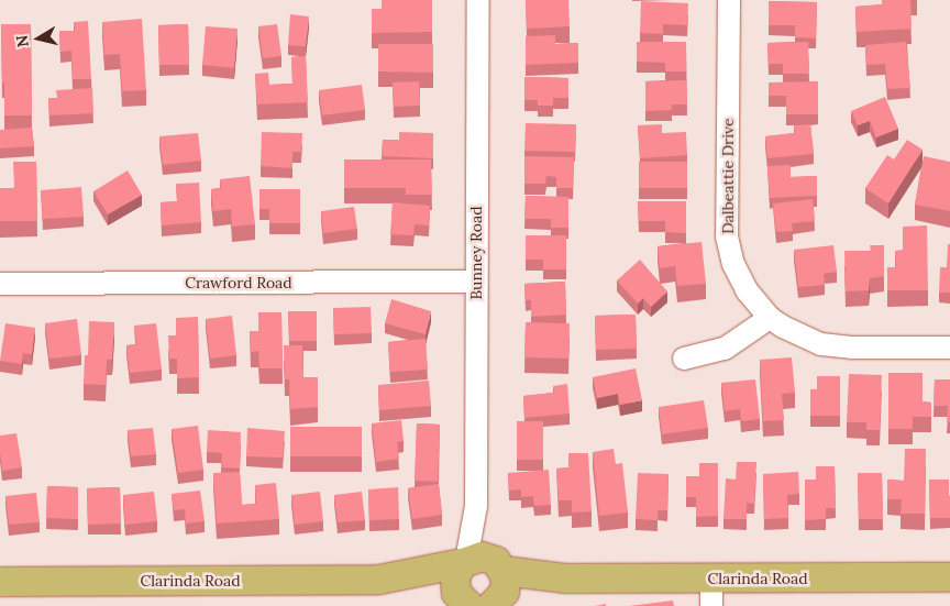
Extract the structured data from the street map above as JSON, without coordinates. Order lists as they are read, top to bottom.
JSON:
{
  "streets": {
    "main road": ["Clarinda Road"],
    "street": ["Dalbeattie Drive", "Bunney Road", "Crawford Road"]
  },
  "crossings": [
    ["Bunney Road", "Crawford Road"],
    ["Bunney Road", "Clarinda Road"]
  ],
  "north": "left"
}
